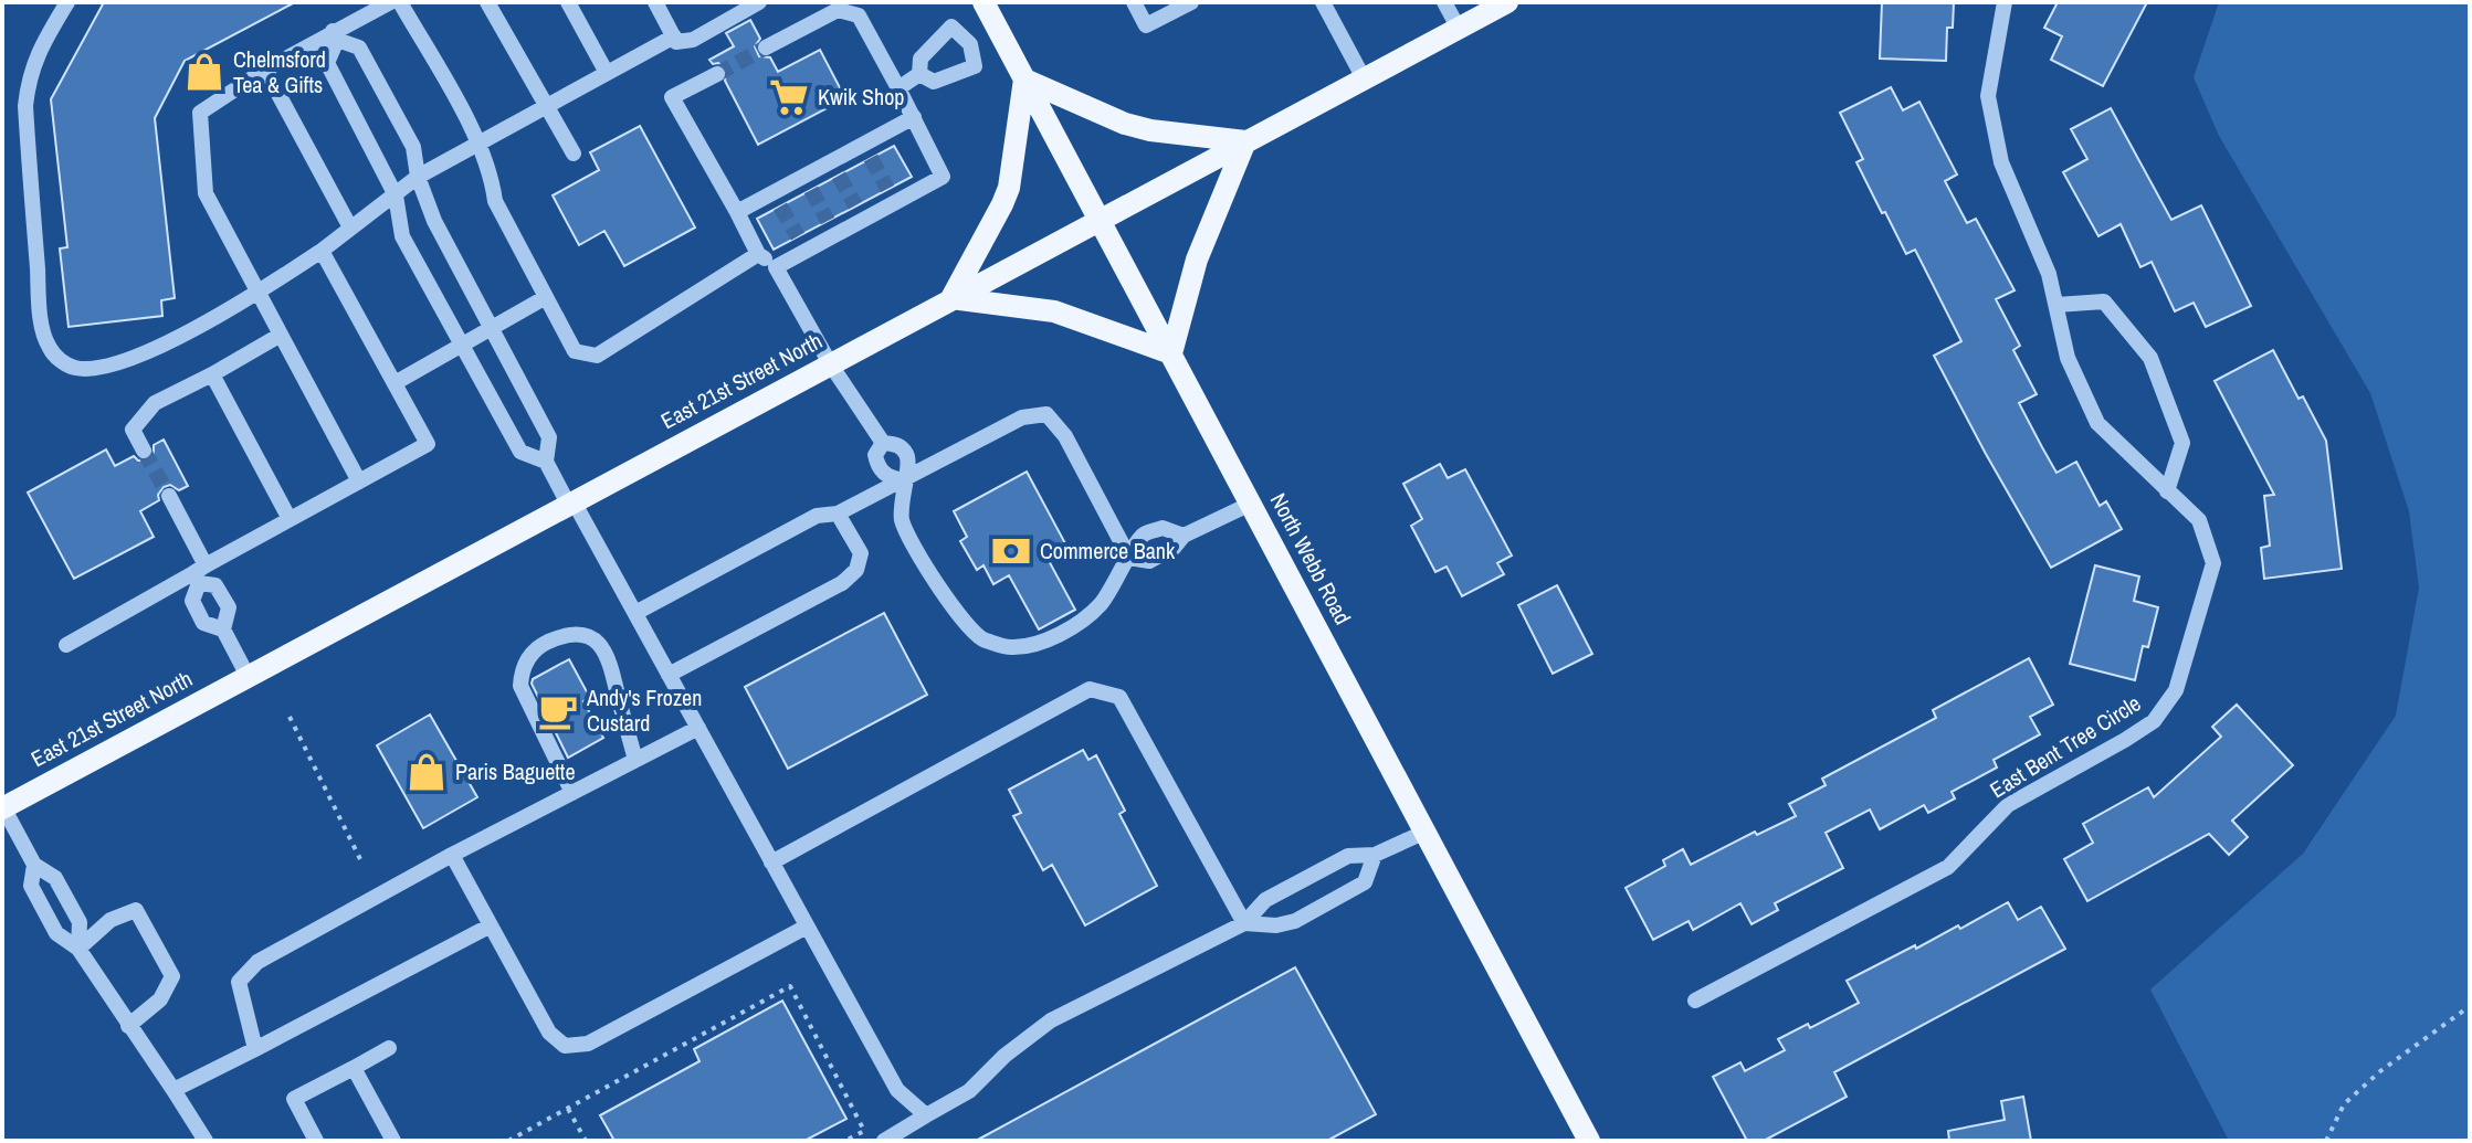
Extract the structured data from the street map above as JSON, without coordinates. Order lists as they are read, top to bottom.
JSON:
{
  "streets": {
    "main road": ["East 21st Street North", "North Webb Road"],
    "street": ["East Bent Tree Circle"]
  },
  "crossings": [
    ["East 21st Street North", "North Webb Road"]
  ],
  "places": {
    "shop": ["Chelmsford Tea & Gifts", "Paris Baguette"],
    "supermarket": ["Kwik Shop"],
    "bank": ["Commerce Bank"],
    "cafe": ["Andy's Frozen Custard"]
  }
}
